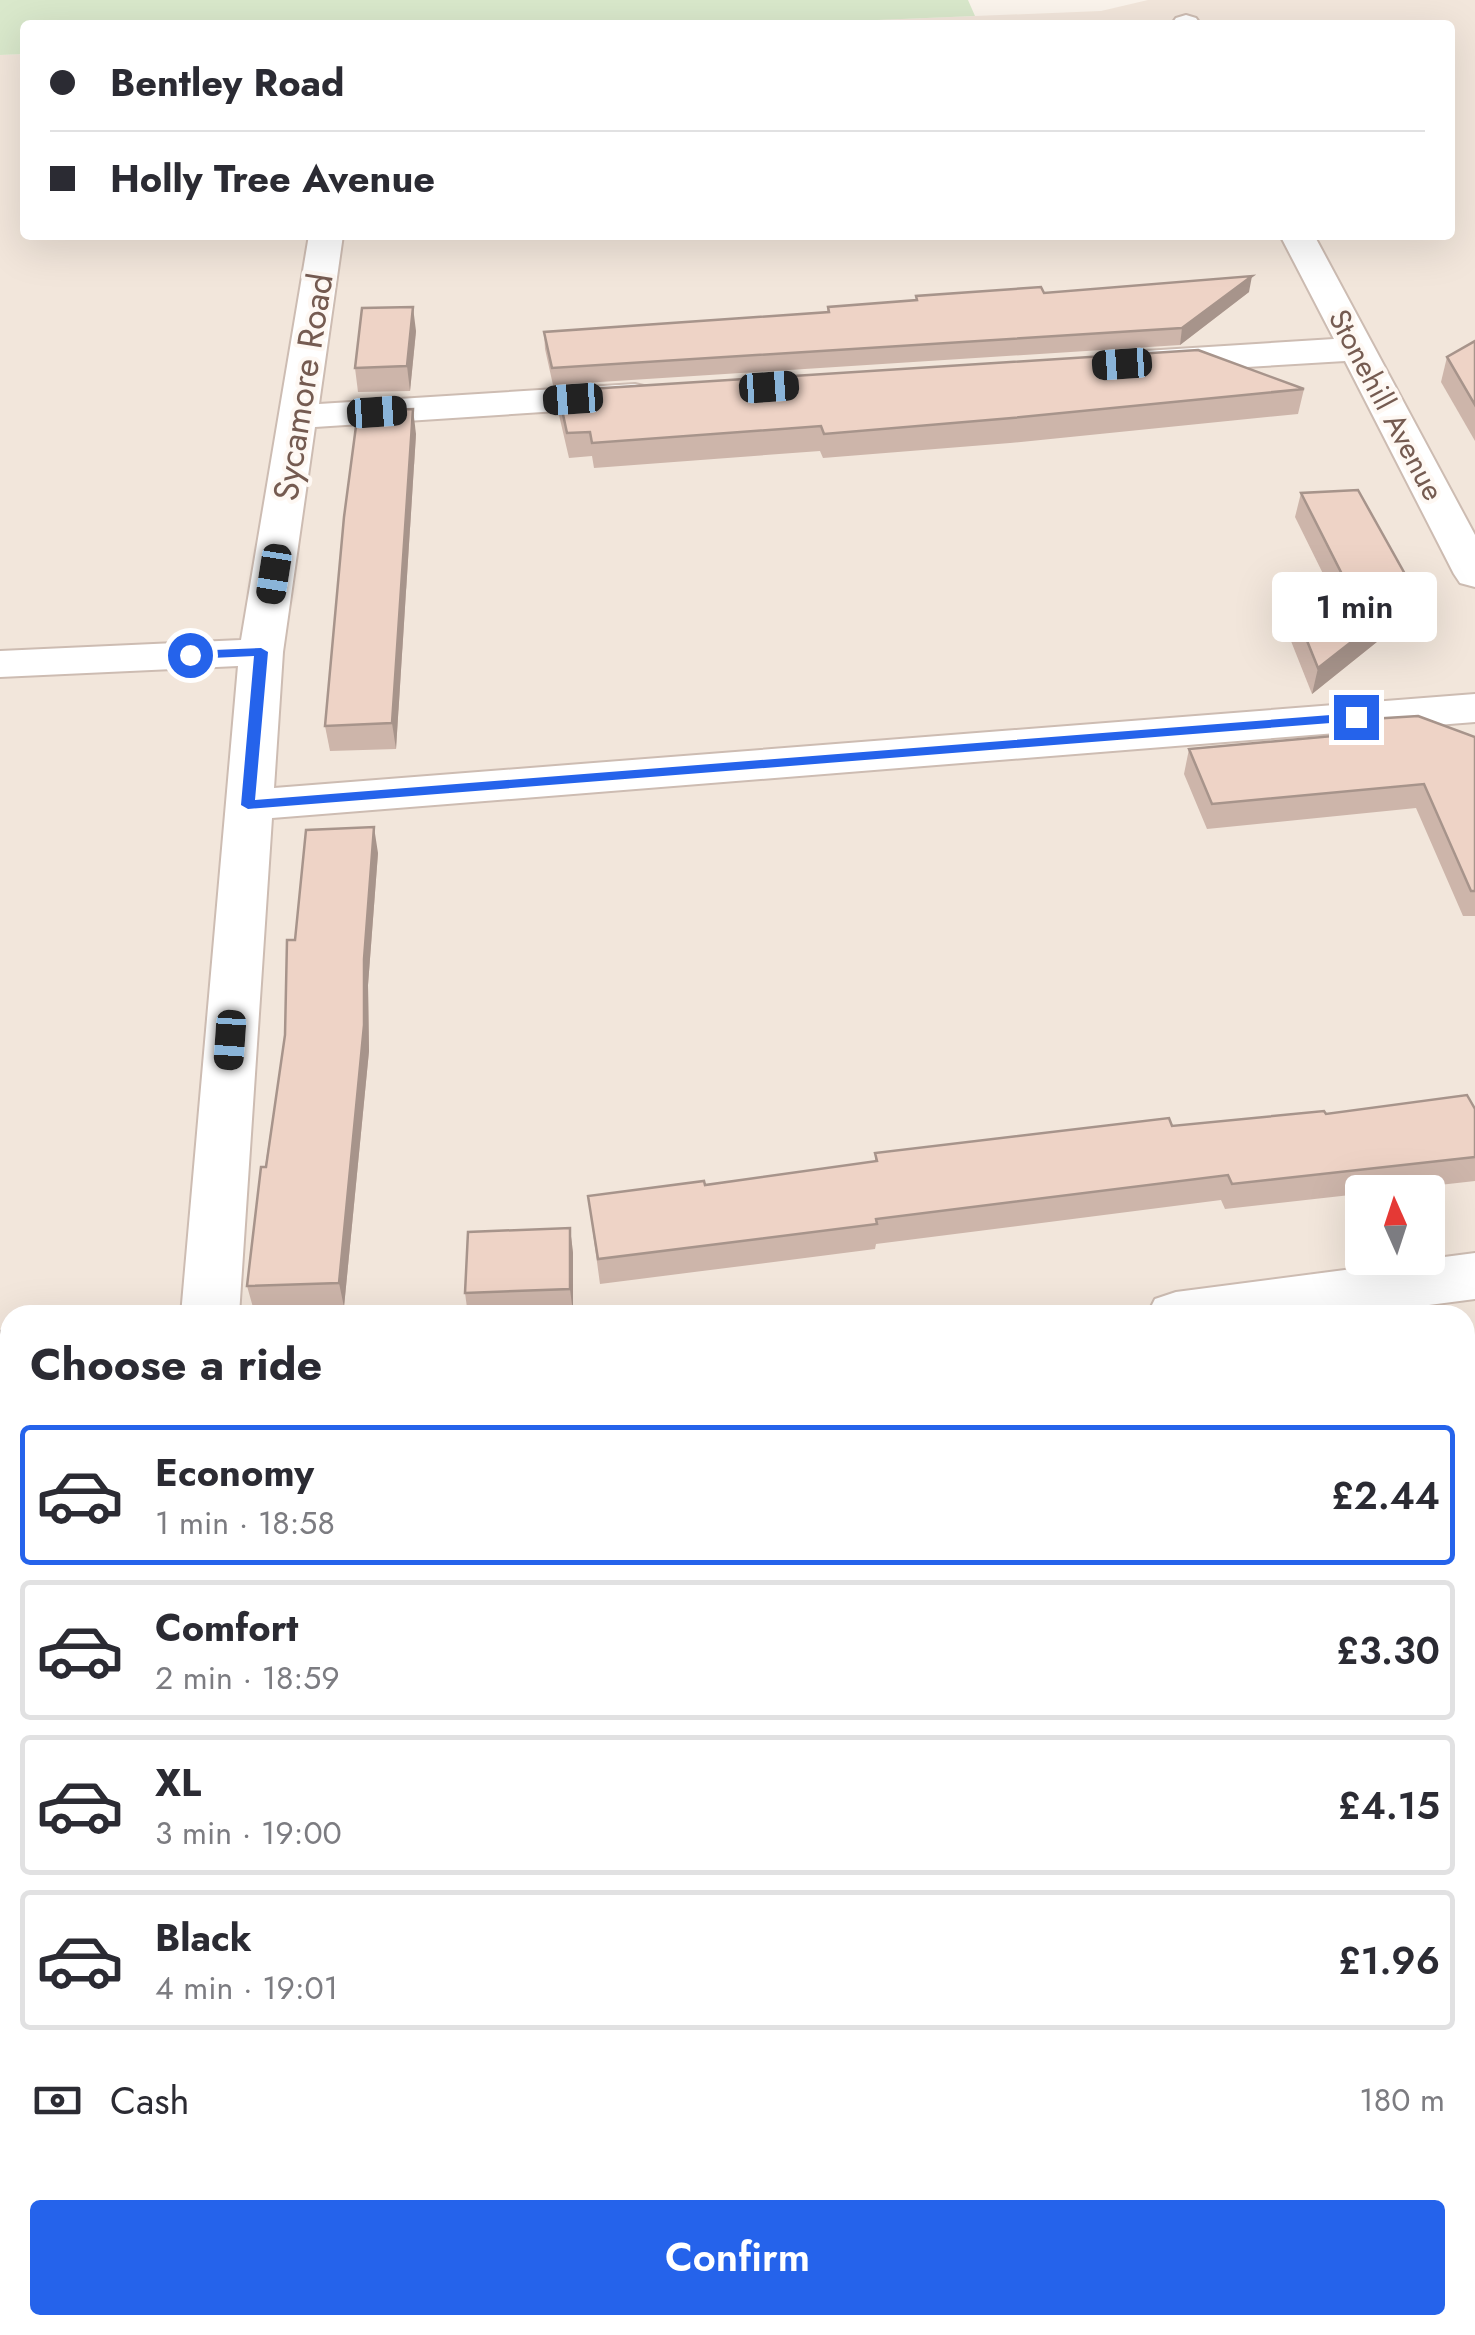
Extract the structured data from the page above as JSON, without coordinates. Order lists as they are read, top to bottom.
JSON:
{
  "streets": {
    "street": ["Sycamore Road", "Stonehill Avenue"]
  },
  "north": "top",
  "page": {
    "banner": ["Bentley Road", "Holly Tree Avenue"],
    "bubble": "1 min",
    "heading": "Choose a ride",
    "list": [
      {
        "name": "Economy",
        "note": "1 min · 18:58",
        "value": "£2.44"
      },
      {
        "name": "Comfort",
        "note": "2 min · 18:59",
        "value": "£3.30"
      },
      {
        "name": "XL",
        "note": "3 min · 19:00",
        "value": "£4.15"
      },
      {
        "name": "Black",
        "note": "4 min · 19:01",
        "value": "£1.96"
      }
    ],
    "pay": ["Cash", "180 m"],
    "buttons": "Confirm"
  }
}
